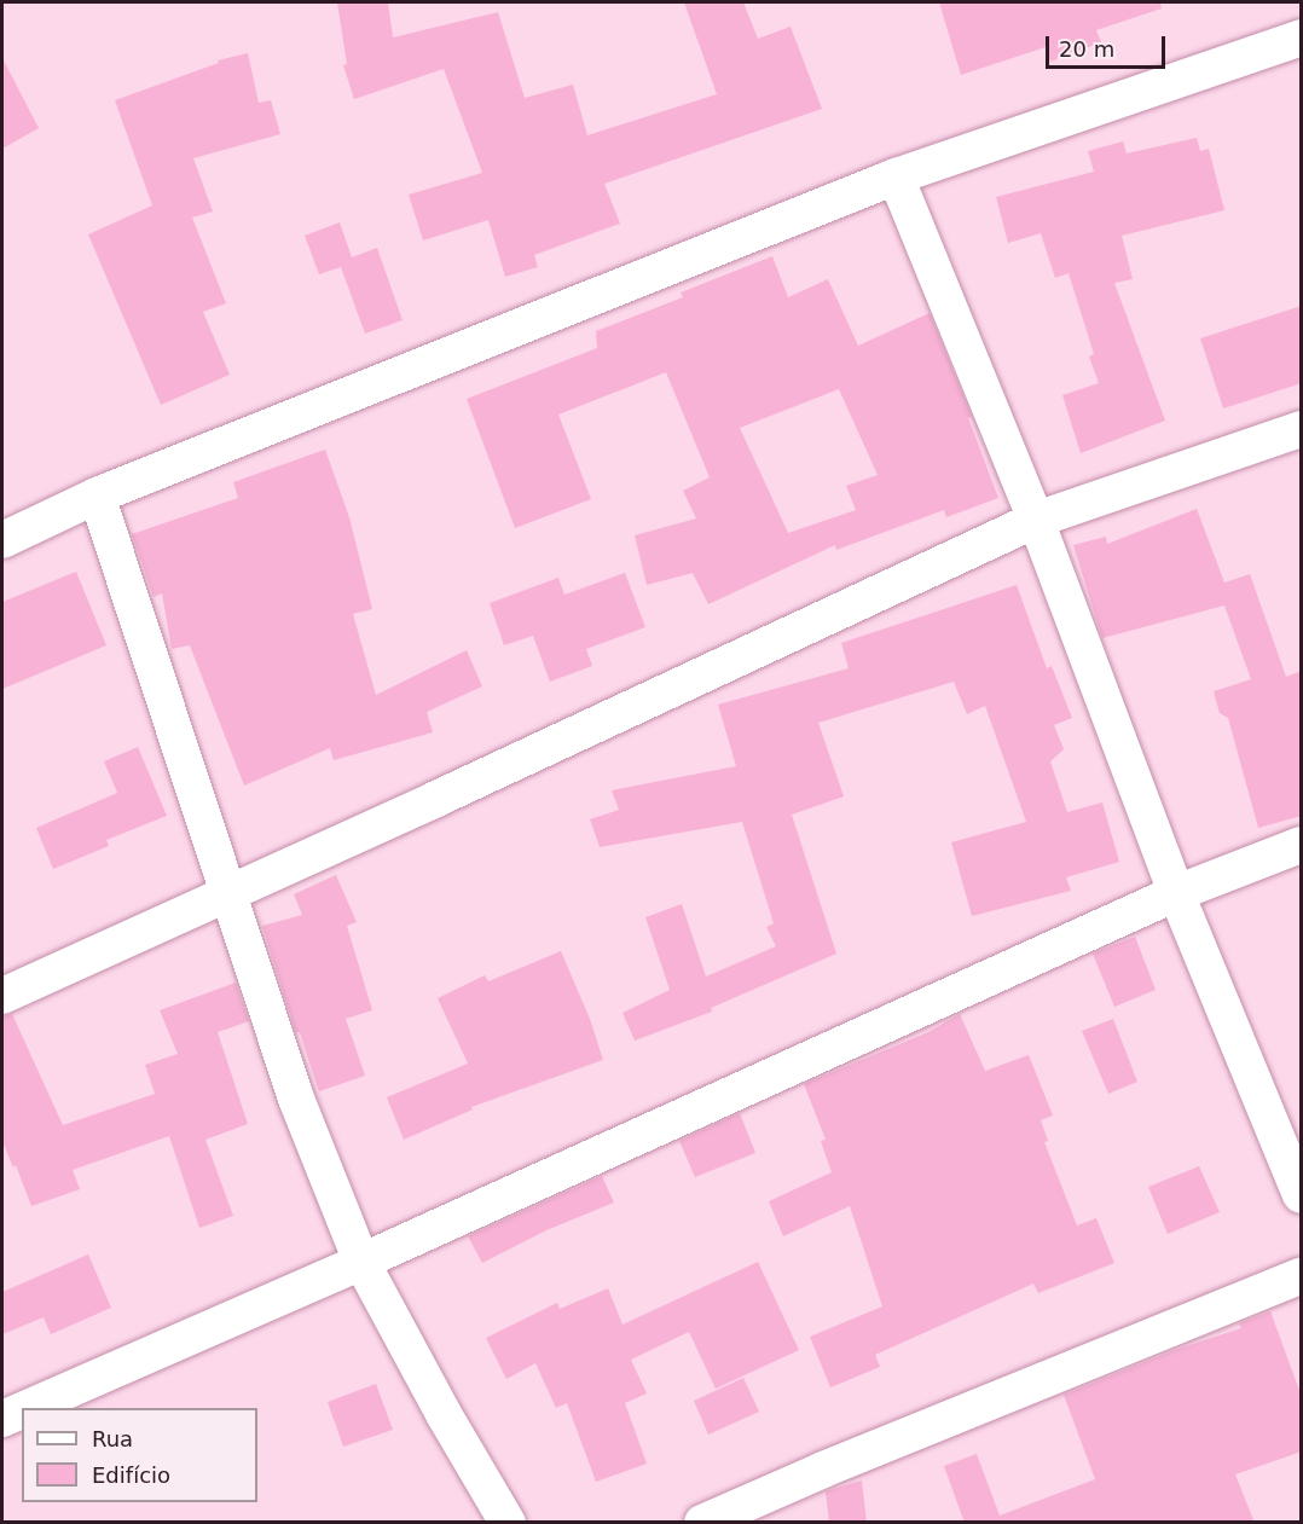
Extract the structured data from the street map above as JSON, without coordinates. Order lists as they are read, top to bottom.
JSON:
{
  "legend": ["Rua", "Edifício"],
  "scale_bar": "20 m"
}
